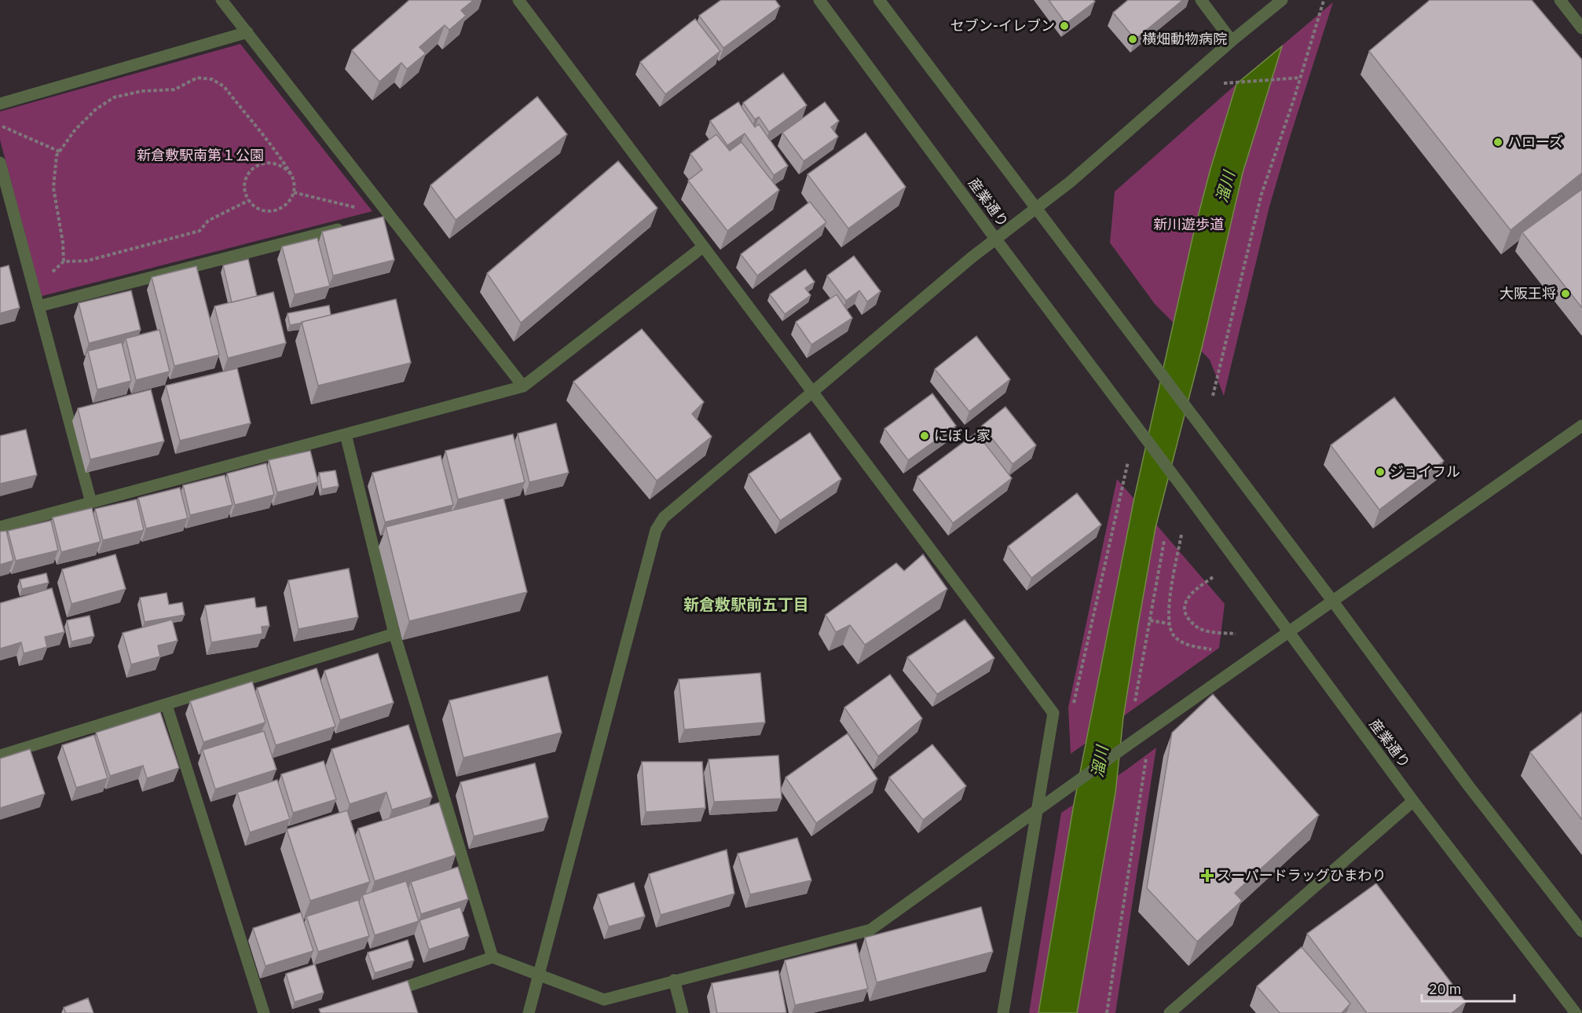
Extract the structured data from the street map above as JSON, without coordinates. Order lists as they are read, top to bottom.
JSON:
{
  "streets": {
    "street": ["産業通り"]
  },
  "districts": ["新倉敷駅前五丁目"],
  "water": ["溜川"],
  "parks": ["新倉敷駅南第１公園", "新川遊歩道"],
  "places": {
    "other": [
      "セブン-イレブン",
      "横畑動物病院",
      "ハローズ",
      "大阪王将",
      "にぼし家",
      "ジョイフル"
    ],
    "health": ["スーパードラッグひまわり"]
  },
  "scale_bar": "20 m"
}
